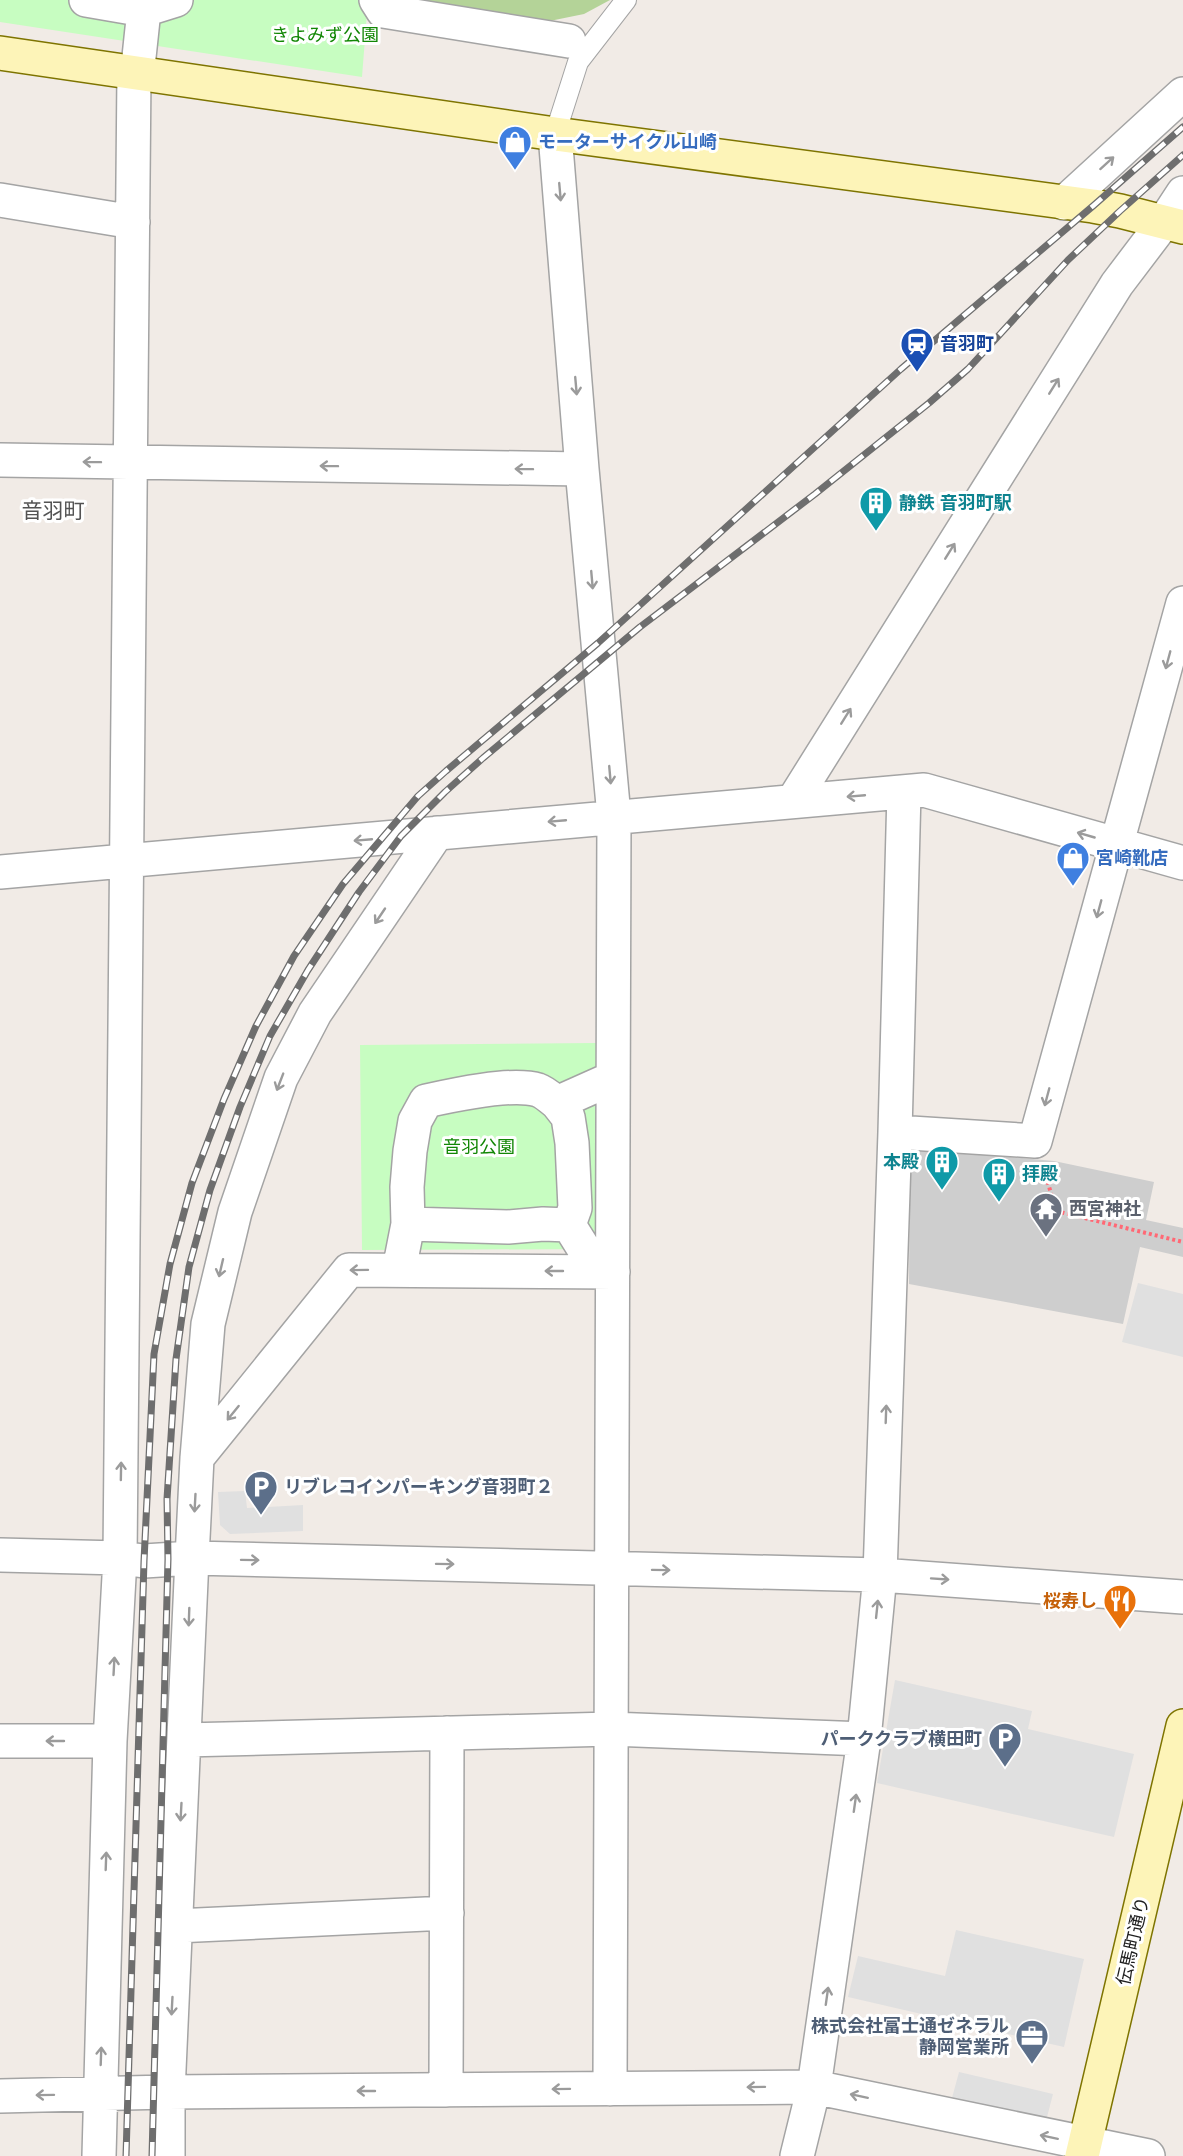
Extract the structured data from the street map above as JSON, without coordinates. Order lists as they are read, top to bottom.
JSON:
{
  "streets": {
    "street": ["伝馬町通り"]
  },
  "districts": ["音羽町"],
  "parks": ["きよみず公園", "音羽公園"],
  "places": {
    "shop": ["モーターサイクル山崎", "宮崎靴店"],
    "station": ["音羽町"],
    "building": ["静鉄 音羽町駅", "本殿", "拝殿"],
    "temple": ["西宮神社"],
    "parking": ["リブレコインパーキング音羽町２", "パーククラブ横田町"],
    "restaurant": ["桜寿し"],
    "office": ["株式会社富士通ゼネラル 静岡営業所"]
  }
}
